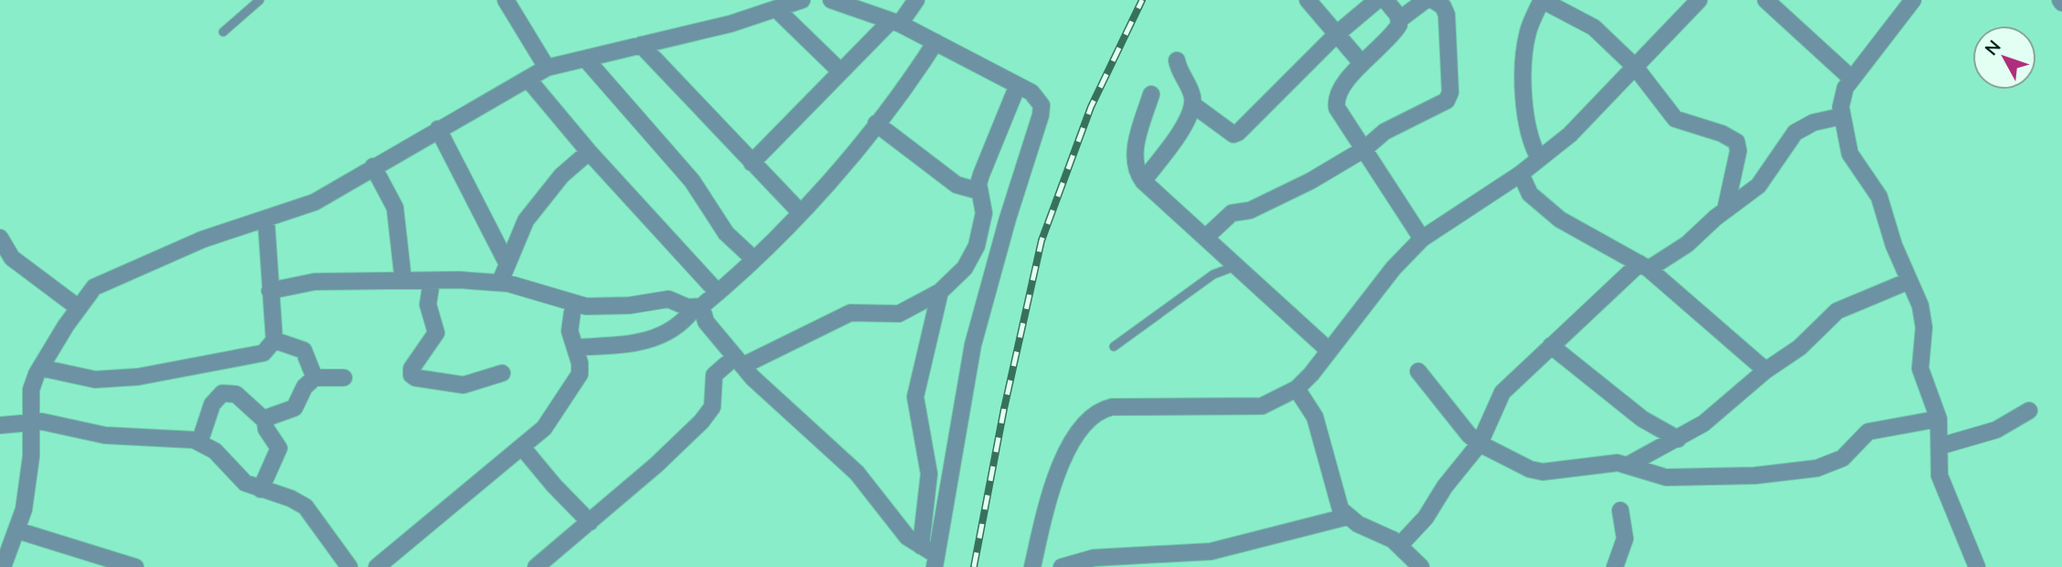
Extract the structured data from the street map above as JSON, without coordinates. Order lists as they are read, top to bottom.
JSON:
{
  "north": "top left"
}
